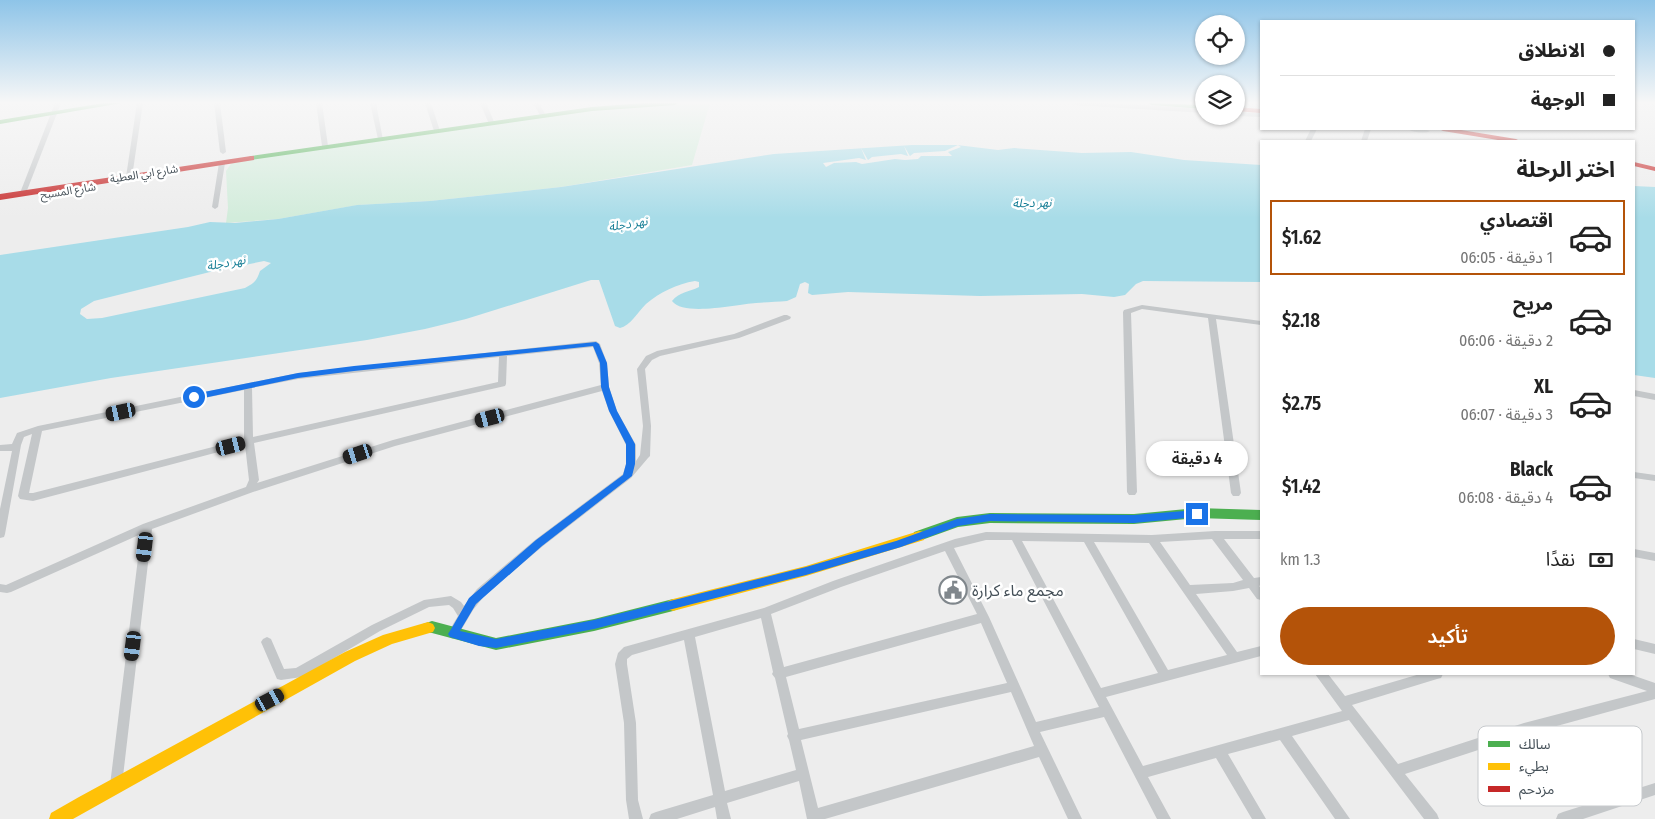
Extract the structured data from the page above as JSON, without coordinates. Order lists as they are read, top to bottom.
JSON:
{
  "streets": {
    "street": ["شارع ابي العطية", "شارع المسبح"]
  },
  "crossings": [
    ["شارع ابي العطية", "شارع المسبح"]
  ],
  "water": ["نهر دجلة"],
  "places": {
    "public building": ["مجمع ماء كرارة"]
  },
  "legend": ["سالك", "بطيء", "مزدحم"],
  "page": {
    "banner": ["الانطلاق", "الوجهة"],
    "heading": "اختر الرحلة",
    "list": [
      {
        "name": "اقتصادي",
        "note": "1 دقيقة · 06:05",
        "value": "$1.62"
      },
      {
        "name": "مريح",
        "note": "2 دقيقة · 06:06",
        "value": "$2.18"
      },
      {
        "name": "XL",
        "note": "3 دقيقة · 06:07",
        "value": "$2.75"
      },
      {
        "name": "Black",
        "note": "4 دقيقة · 06:08",
        "value": "$1.42"
      }
    ],
    "bubble": "4 دقيقة",
    "pay": ["نقدًا", "1.3 km"],
    "buttons": "تأكيد"
  }
}
